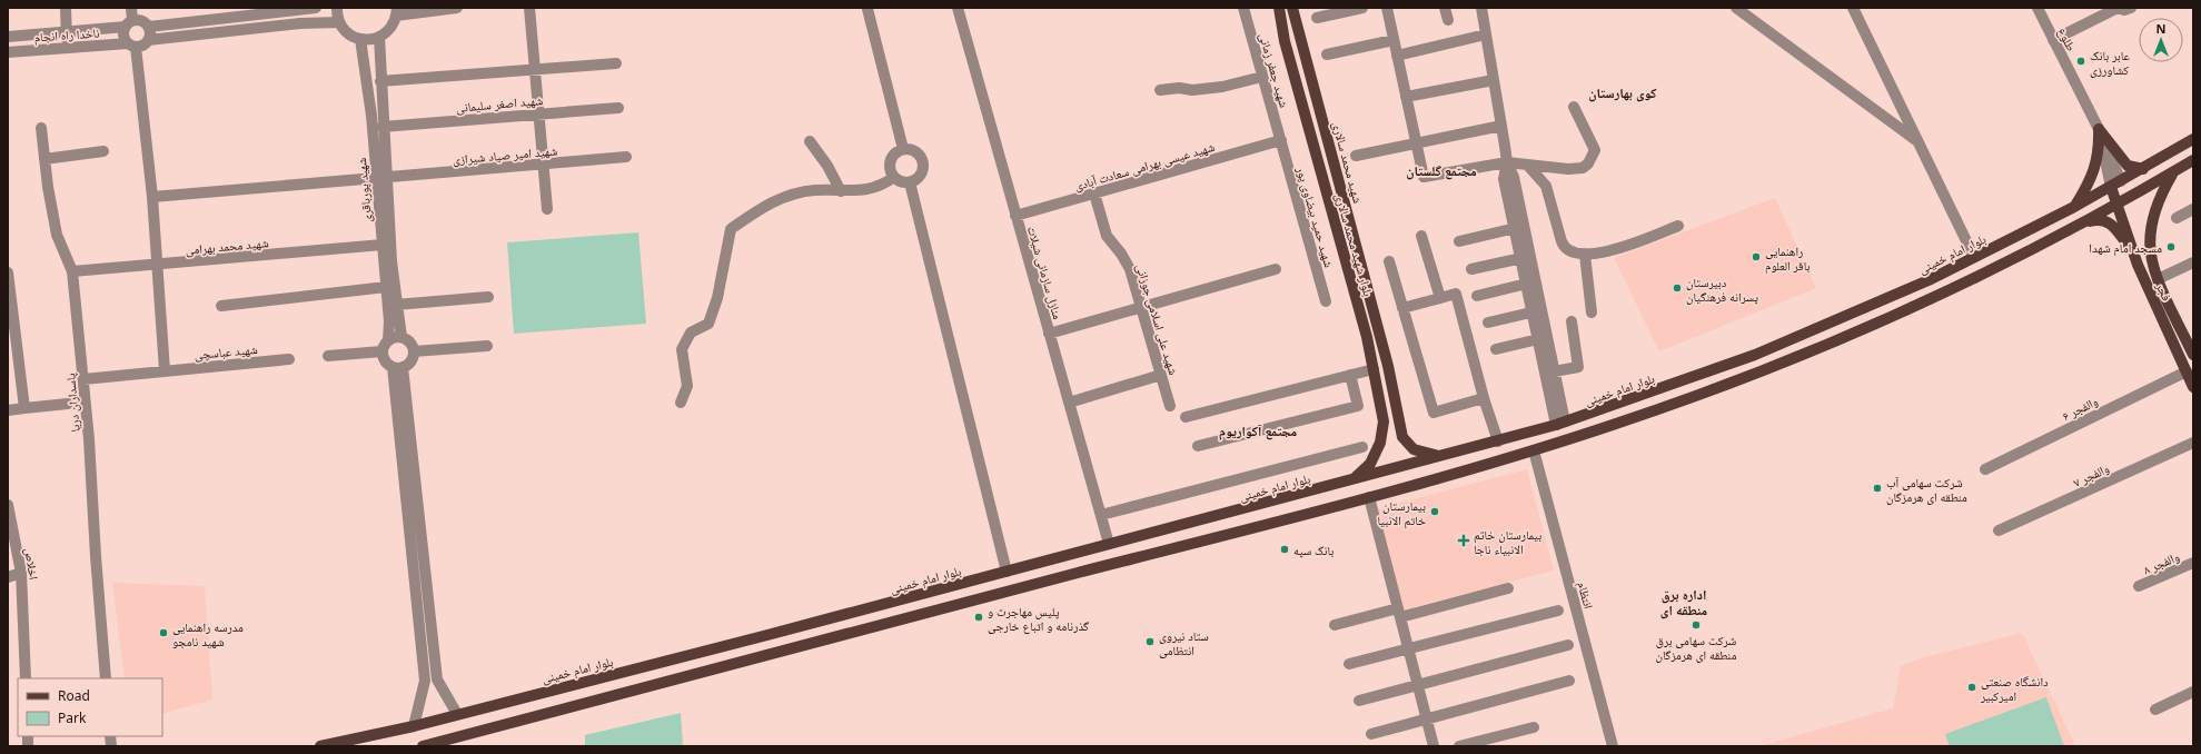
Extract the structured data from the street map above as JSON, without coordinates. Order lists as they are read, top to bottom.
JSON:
{
  "streets": {
    "main road": [
      "شهید محمد سالاری",
      "بلوار شهید محمد سالاری",
      "بلوار امام خمینی",
      "فجر"
    ],
    "street": [
      "ناخدا راه انجام",
      "طلوع",
      "شهید جعفر زمانی",
      "شهید اصغر سلیمانی",
      "شهید امیر صیاد شیرازی",
      "شهید عیسی بهرامی سعادت آبادی",
      "شهید پورباقری",
      "شهید حمید بیضاوی پور",
      "شهید محمد بهرامی",
      "منازل سازمانی شیلات",
      "شهید علی اسلامی جوزانی",
      "شهید عباسچی",
      "پاسداران دریا",
      "والفجر ۶",
      "والفجر ۷",
      "والفجر ۸",
      "اخلاص",
      "انتظام"
    ]
  },
  "crossings": [
    ["طلوع", "بلوار امام خمینی"],
    ["طلوع", "فجر"],
    ["شهید جعفر زمانی", "شهید عیسی بهرامی سعادت آبادی"],
    ["شهید جعفر زمانی", "شهید حمید بیضاوی پور"],
    ["شهید اصغر سلیمانی", "شهید پورباقری"],
    ["شهید امیر صیاد شیرازی", "شهید پورباقری"],
    ["شهید محمد سالاری", "بلوار امام خمینی"],
    ["شهید عیسی بهرامی سعادت آبادی", "شهید حمید بیضاوی پور"],
    ["شهید عیسی بهرامی سعادت آبادی", "منازل سازمانی شیلات"],
    ["شهید عیسی بهرامی سعادت آبادی", "شهید علی اسلامی جوزانی"],
    ["شهید پورباقری", "شهید محمد بهرامی"],
    ["بلوار شهید محمد سالاری", "بلوار امام خمینی"],
    ["شهید محمد بهرامی", "پاسداران دریا"],
    ["بلوار امام خمینی", "منازل سازمانی شیلات"],
    ["بلوار امام خمینی", "فجر"],
    ["فجر", "والفجر ۶"],
    ["شهید عباسچی", "پاسداران دریا"]
  ],
  "districts": [
    "کوی بهارستان",
    "مجتمع گلستان",
    "مجتمع آکواریوم",
    "اداره برق منطقه ای"
  ],
  "places": {
    "other": [
      "عابر بانک کشاورزی",
      "مسجد امام شهدا",
      "راهنمایی باقر العلوم",
      "دبیرستان پسرانه فرهنگیان",
      "شرکت سهامی آب منطقه ای هرمزگان",
      "بیمارستان خاتم الانبیا",
      "بانک سپه",
      "پلیس مهاجرت و گذرنامه و اتباع خارجى",
      "شرکت سهامی برق منطقه ای هرمزگان",
      "مدرسه راهنمایی شهید نامجو",
      "ستاد نیروی انتظامی",
      "دانشگاه صنعتی امیرکبیر"
    ],
    "health": ["بیمارستان خاتم الانبیاء ناجا"]
  },
  "legend": ["Road", "Park"],
  "north": "top"
}
